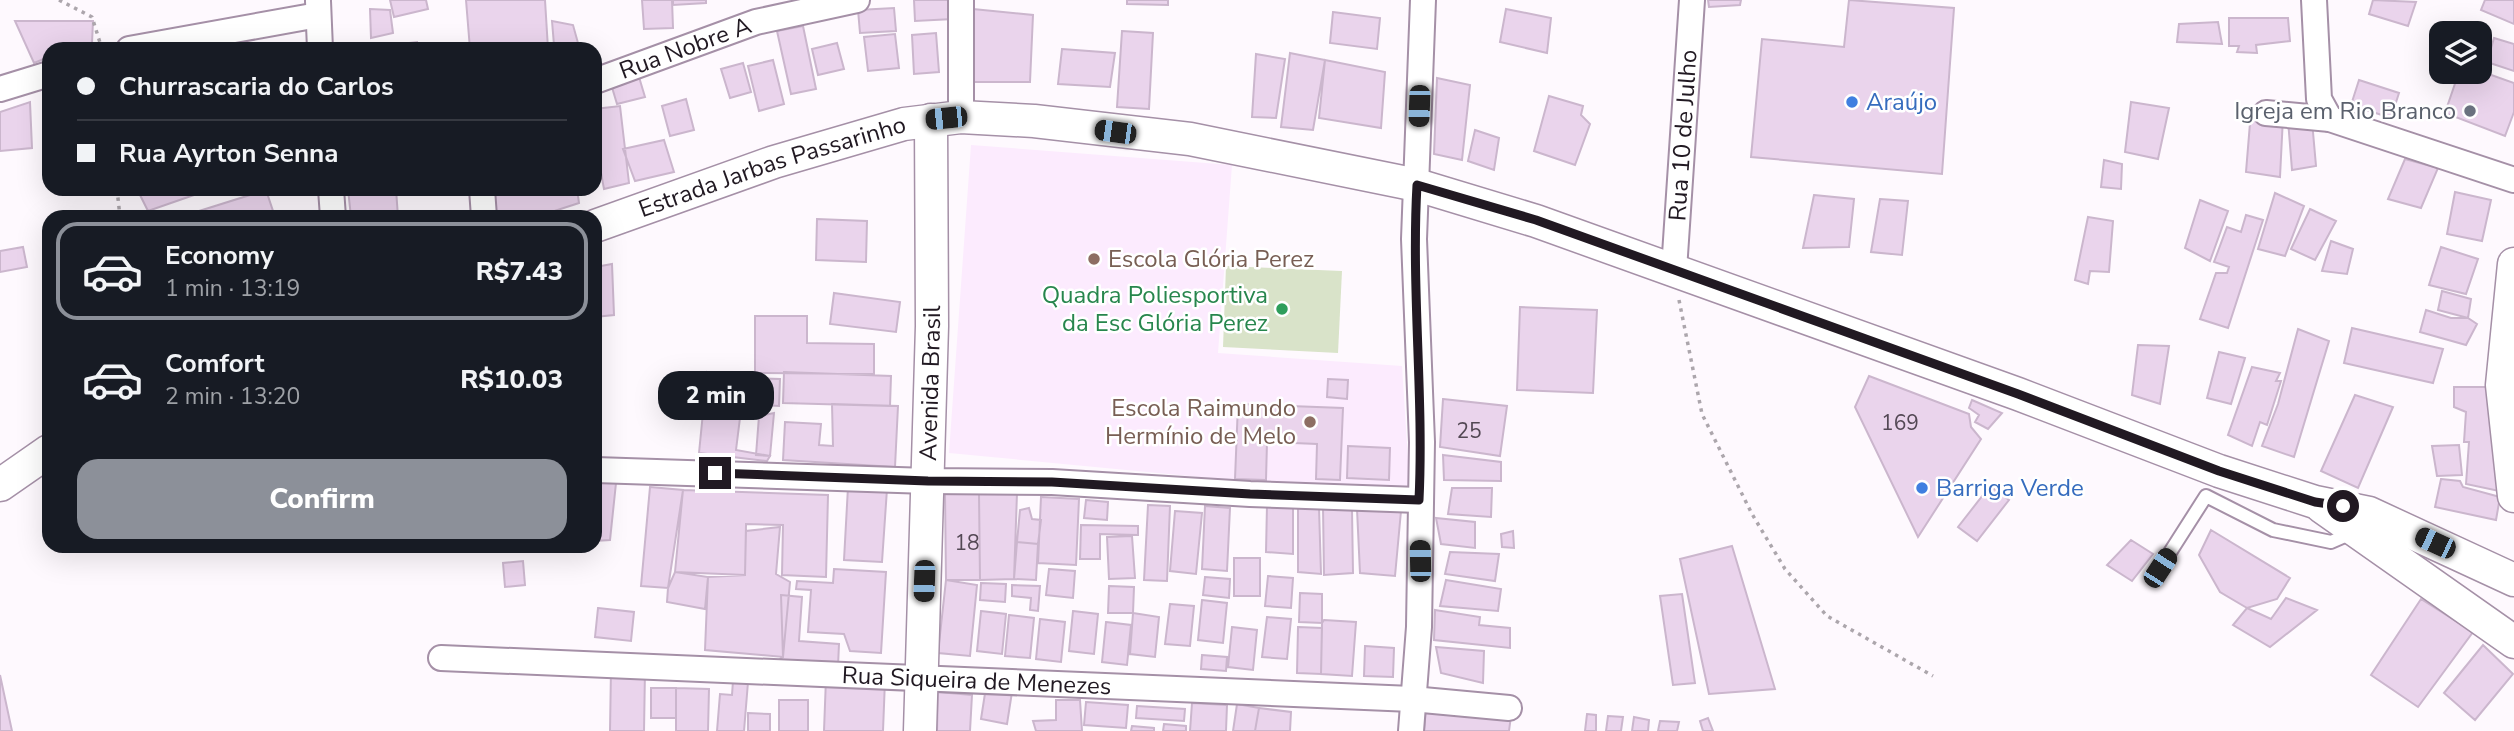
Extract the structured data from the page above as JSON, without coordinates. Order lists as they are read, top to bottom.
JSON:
{
  "streets": {
    "street": [
      "Rua Nobre A",
      "Rua 10 de Julho",
      "Estrada Jarbas Passarinho",
      "Avenida Brasil",
      "Rua Siqueira de Menezes"
    ]
  },
  "crossings": [
    ["Rua 10 de Julho", "Estrada Jarbas Passarinho"],
    ["Estrada Jarbas Passarinho", "Avenida Brasil"],
    ["Avenida Brasil", "Rua Siqueira de Menezes"]
  ],
  "places": [
    "Araújo",
    "Igreja em Rio Branco",
    "Escola Glória Perez",
    "Quadra Poliesportiva da Esc Glória Perez",
    "Escola Raimundo Hermínio de Melo",
    "Barriga Verde"
  ],
  "house_numbers": ["169", "25", "18"],
  "page": {
    "banner": ["Churrascaria do Carlos", "Rua Ayrton Senna"],
    "list": [
      {
        "name": "Economy",
        "note": "1 min · 13:19",
        "value": "R$7.43"
      },
      {
        "name": "Comfort",
        "note": "2 min · 13:20",
        "value": "R$10.03"
      }
    ],
    "bubble": "2 min",
    "buttons": "Confirm"
  }
}
